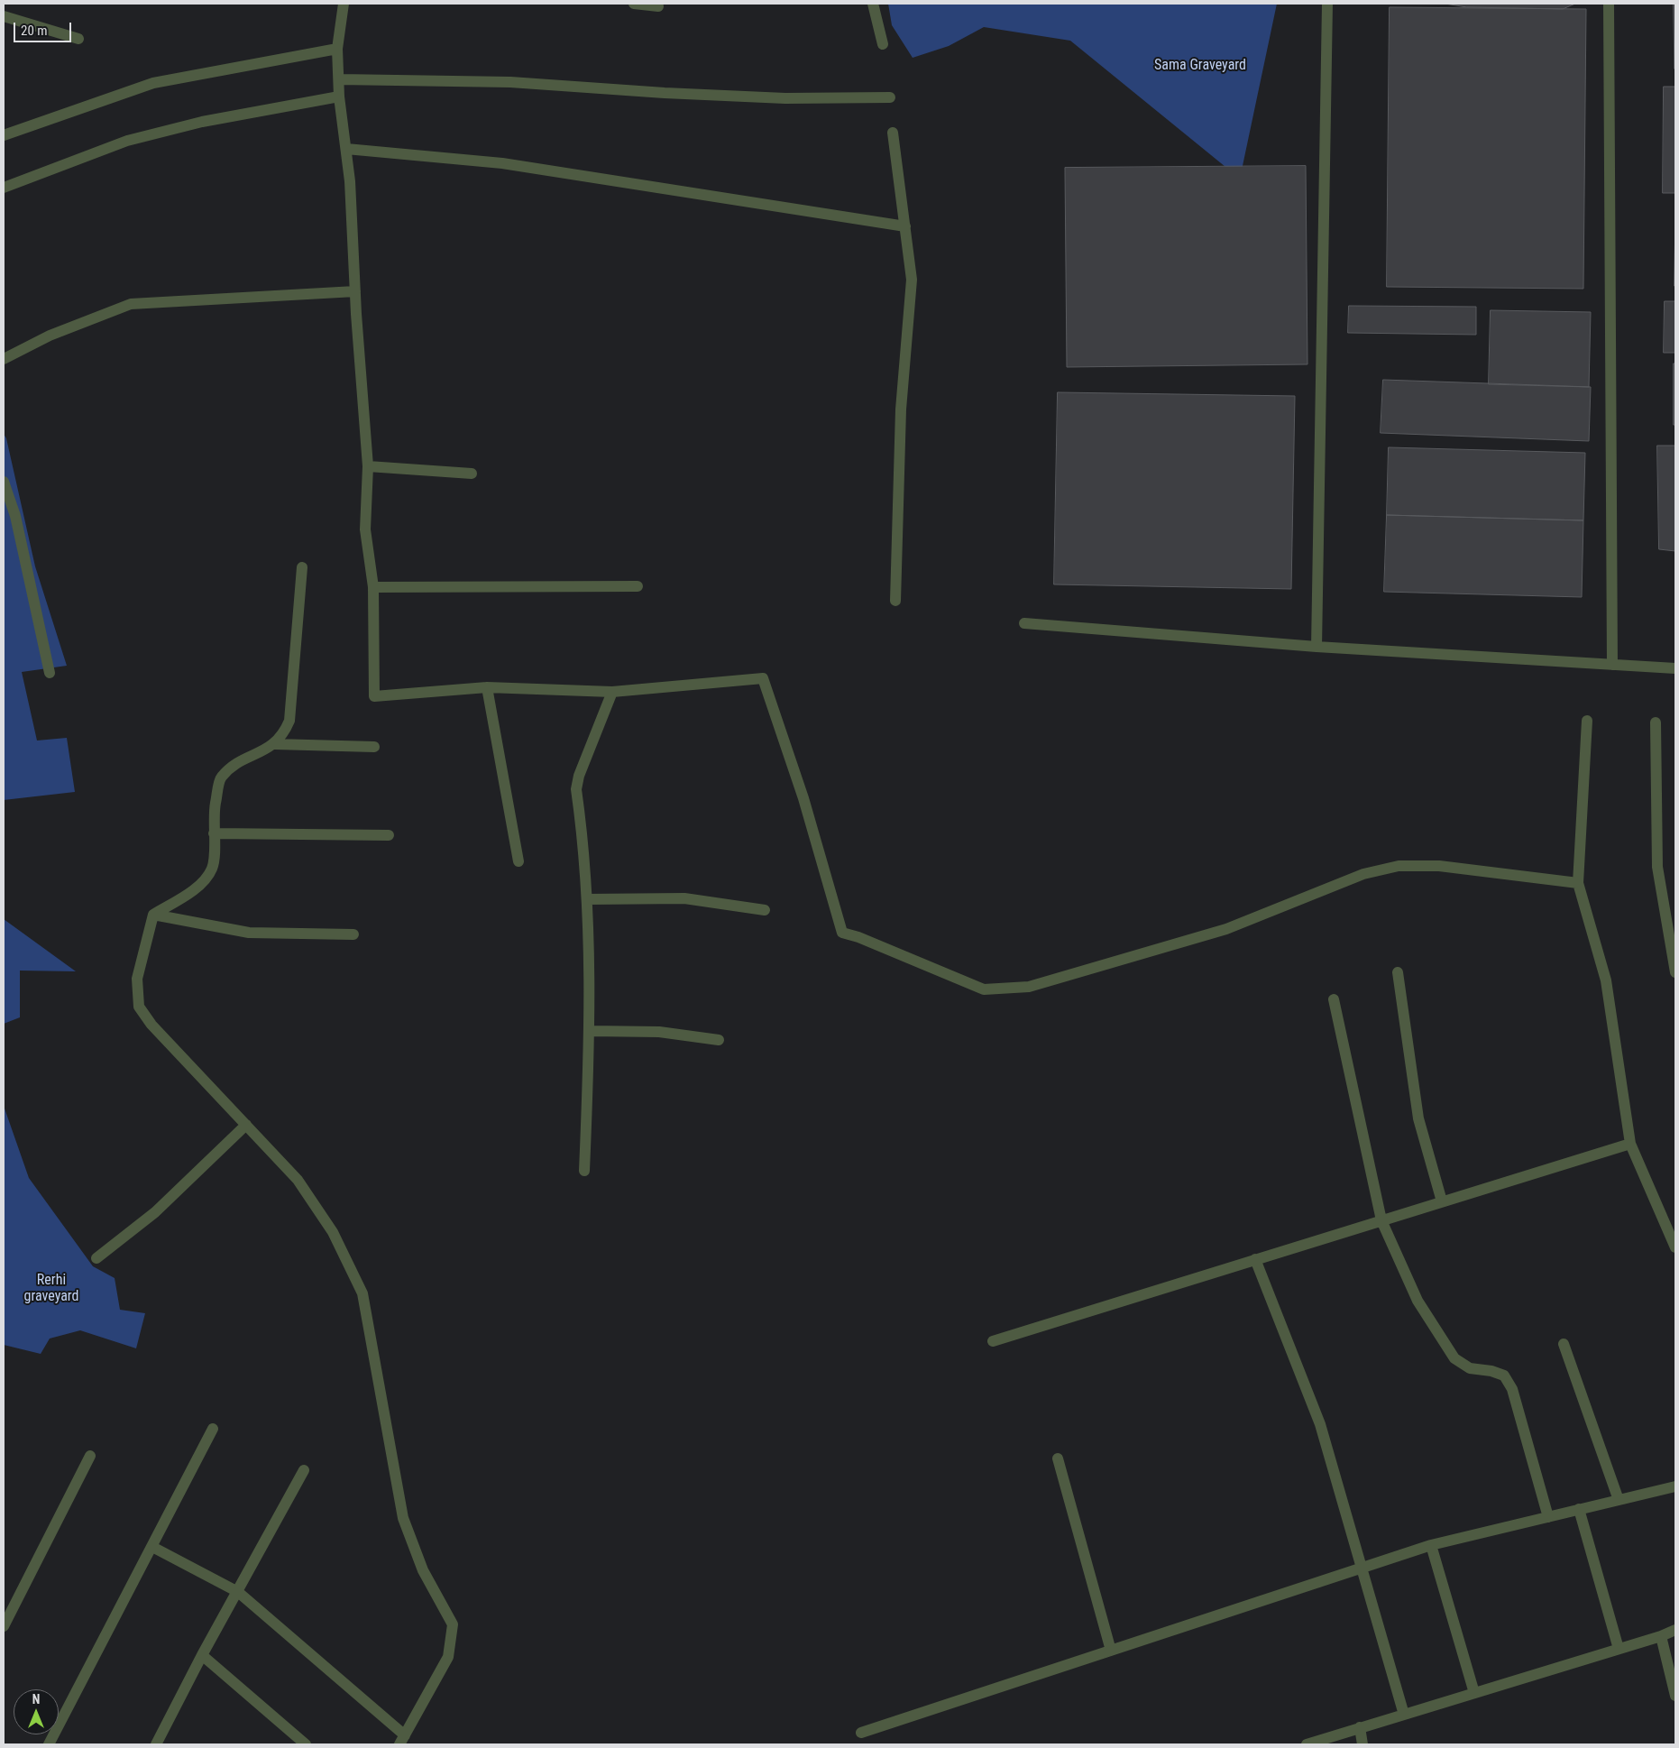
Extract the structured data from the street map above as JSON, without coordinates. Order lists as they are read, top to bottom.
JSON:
{
  "parks": ["Sama Graveyard", "Rerhi graveyard"],
  "scale_bar": "20 m",
  "north": "top"
}
